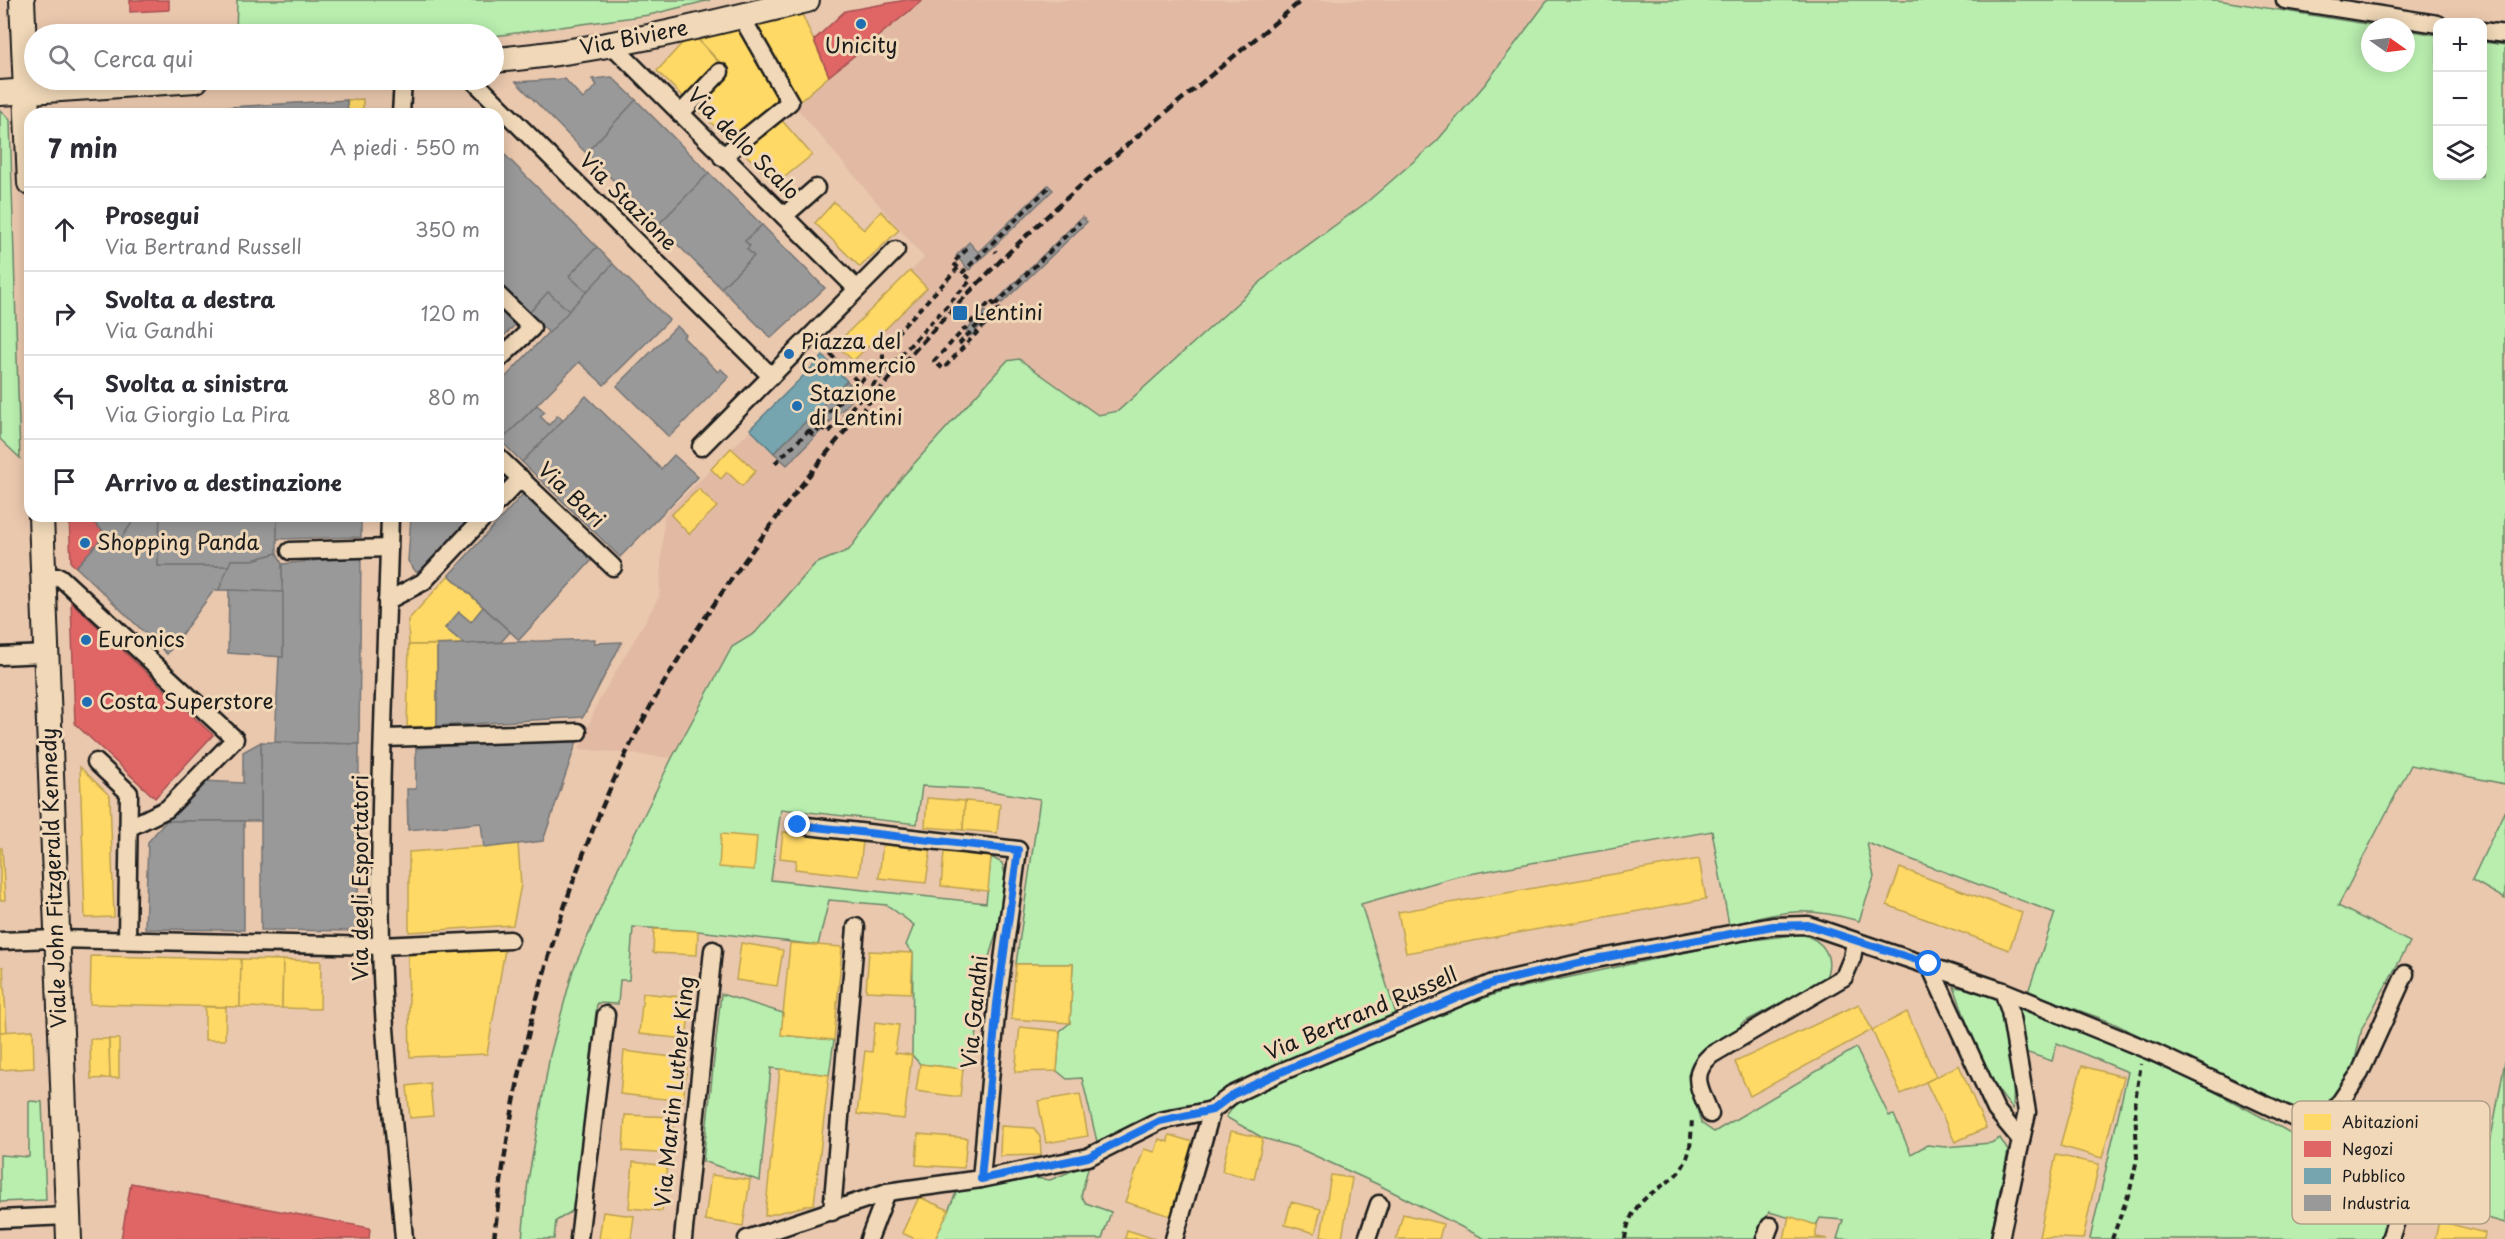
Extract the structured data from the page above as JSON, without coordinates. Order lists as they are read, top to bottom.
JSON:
{
  "streets": {
    "main road": ["Via Biviere", "Viale John Fitzgerald Kennedy"],
    "street": [
      "Via dello Scalo",
      "Via Stazione",
      "Via Bari",
      "Via degli Esportatori",
      "Via Gandhi",
      "Via Bertrand Russell",
      "Via Martin Luther King"
    ]
  },
  "crossings": [
    ["Via Biviere", "Via dello Scalo"],
    ["Via Gandhi", "Via Bertrand Russell"]
  ],
  "places": {
    "other": [
      "Unicity",
      "Piazza del Commercio",
      "Stazione di Lentini",
      "Shopping Panda",
      "Euronics",
      "Costa Superstore"
    ],
    "transit": ["Lentini"]
  },
  "legend": [
    "Abitazioni",
    "Negozi",
    "Pubblico",
    "Industria"
  ],
  "north": "right",
  "page": {
    "map_buttons": ["+", "−"],
    "search": "Cerca qui",
    "heading": ["7 min", "A piedi · 550 m"],
    "list": [
      ["Prosegui", "Via Bertrand Russell", "350 m"],
      ["Svolta a destra", "Via Gandhi", "120 m"],
      ["Svolta a sinistra", "Via Giorgio La Pira", "80 m"],
      "Arrivo a destinazione"
    ]
  }
}
